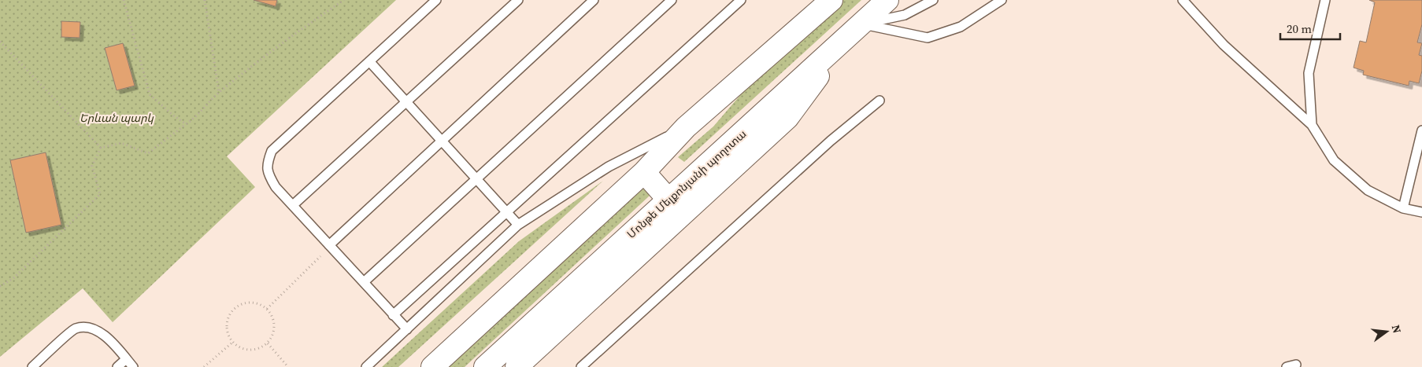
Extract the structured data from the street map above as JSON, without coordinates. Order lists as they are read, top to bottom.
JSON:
{
  "streets": {
    "main road": ["Մոնթե Մելքոնյանի պողոտա"]
  },
  "parks": ["Երևան պարկ"],
  "scale_bar": "20 m",
  "north": "right"
}
